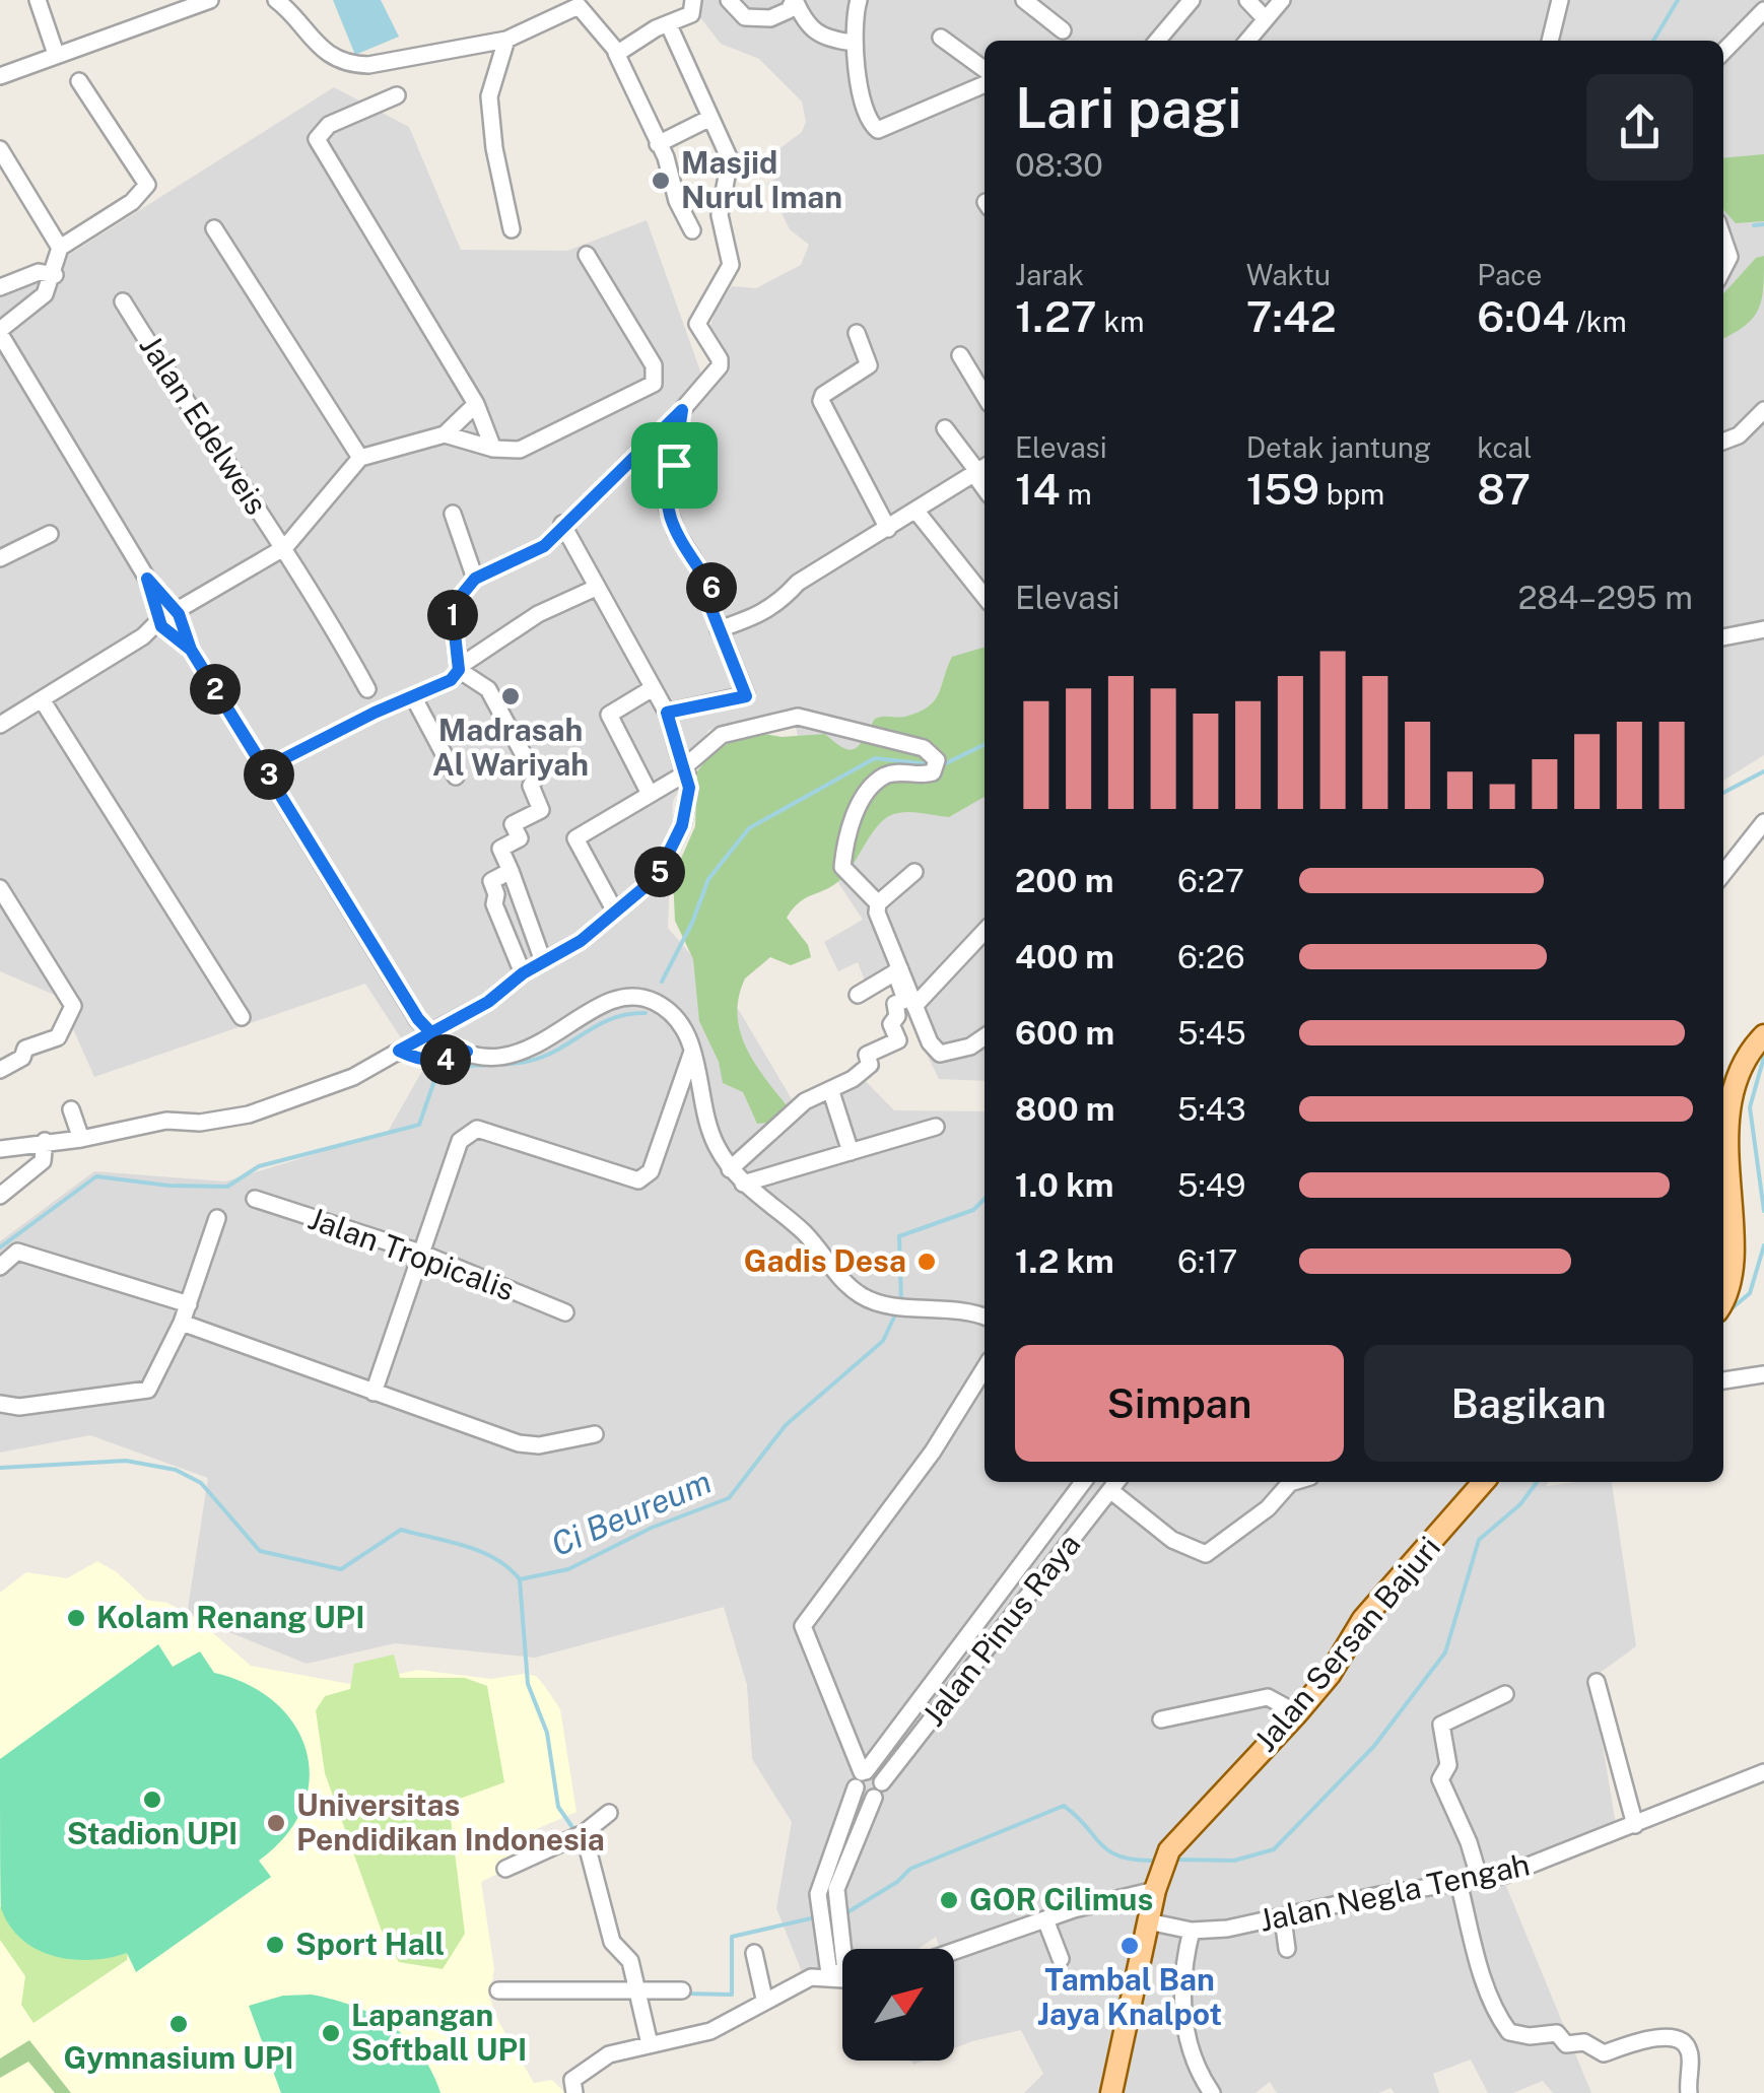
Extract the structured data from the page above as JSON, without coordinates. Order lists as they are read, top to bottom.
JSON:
{
  "streets": {
    "main road": ["Jalan Sersan Bajuri"],
    "street": [
      "Jalan Edelweis",
      "Jalan Tropicalis",
      "Jalan Pinus Raya",
      "Jalan Negla Tengah"
    ]
  },
  "crossings": [
    ["Jalan Sersan Bajuri", "Jalan Negla Tengah"]
  ],
  "water": ["Ci Beureum"],
  "places": [
    "Masjid Nurul Iman",
    "Madrasah Al Wariyah",
    "Gadis Desa",
    "Kolam Renang UPI",
    "Stadion UPI",
    "Universitas Pendidikan Indonesia",
    "GOR Cilimus",
    "Sport Hall",
    "Tambal Ban Jaya Knalpot",
    "Gymnasium UPI",
    "Lapangan Softball UPI"
  ],
  "north": "top right",
  "page": {
    "heading": ["Lari pagi", "08:30"],
    "stats": [
      ["Jarak", "1.27 km"],
      ["Waktu", "7:42"],
      ["Pace", "6:04 /km"],
      ["Elevasi", "14 m"],
      ["Detak jantung", "159 bpm"],
      ["kcal", "87"]
    ],
    "chart": ["Elevasi", "284–295 m"],
    "pins": [
      "6",
      "1",
      "2",
      "3",
      "5",
      "4"
    ],
    "list": [
      {
        "name": "200 m",
        "note": "6:27"
      },
      {
        "name": "400 m",
        "note": "6:26"
      },
      {
        "name": "600 m",
        "note": "5:45"
      },
      {
        "name": "800 m",
        "note": "5:43"
      },
      {
        "name": "1.0 km",
        "note": "5:49"
      },
      {
        "name": "1.2 km",
        "note": "6:17"
      }
    ],
    "buttons": ["Simpan", "Bagikan"]
  }
}
